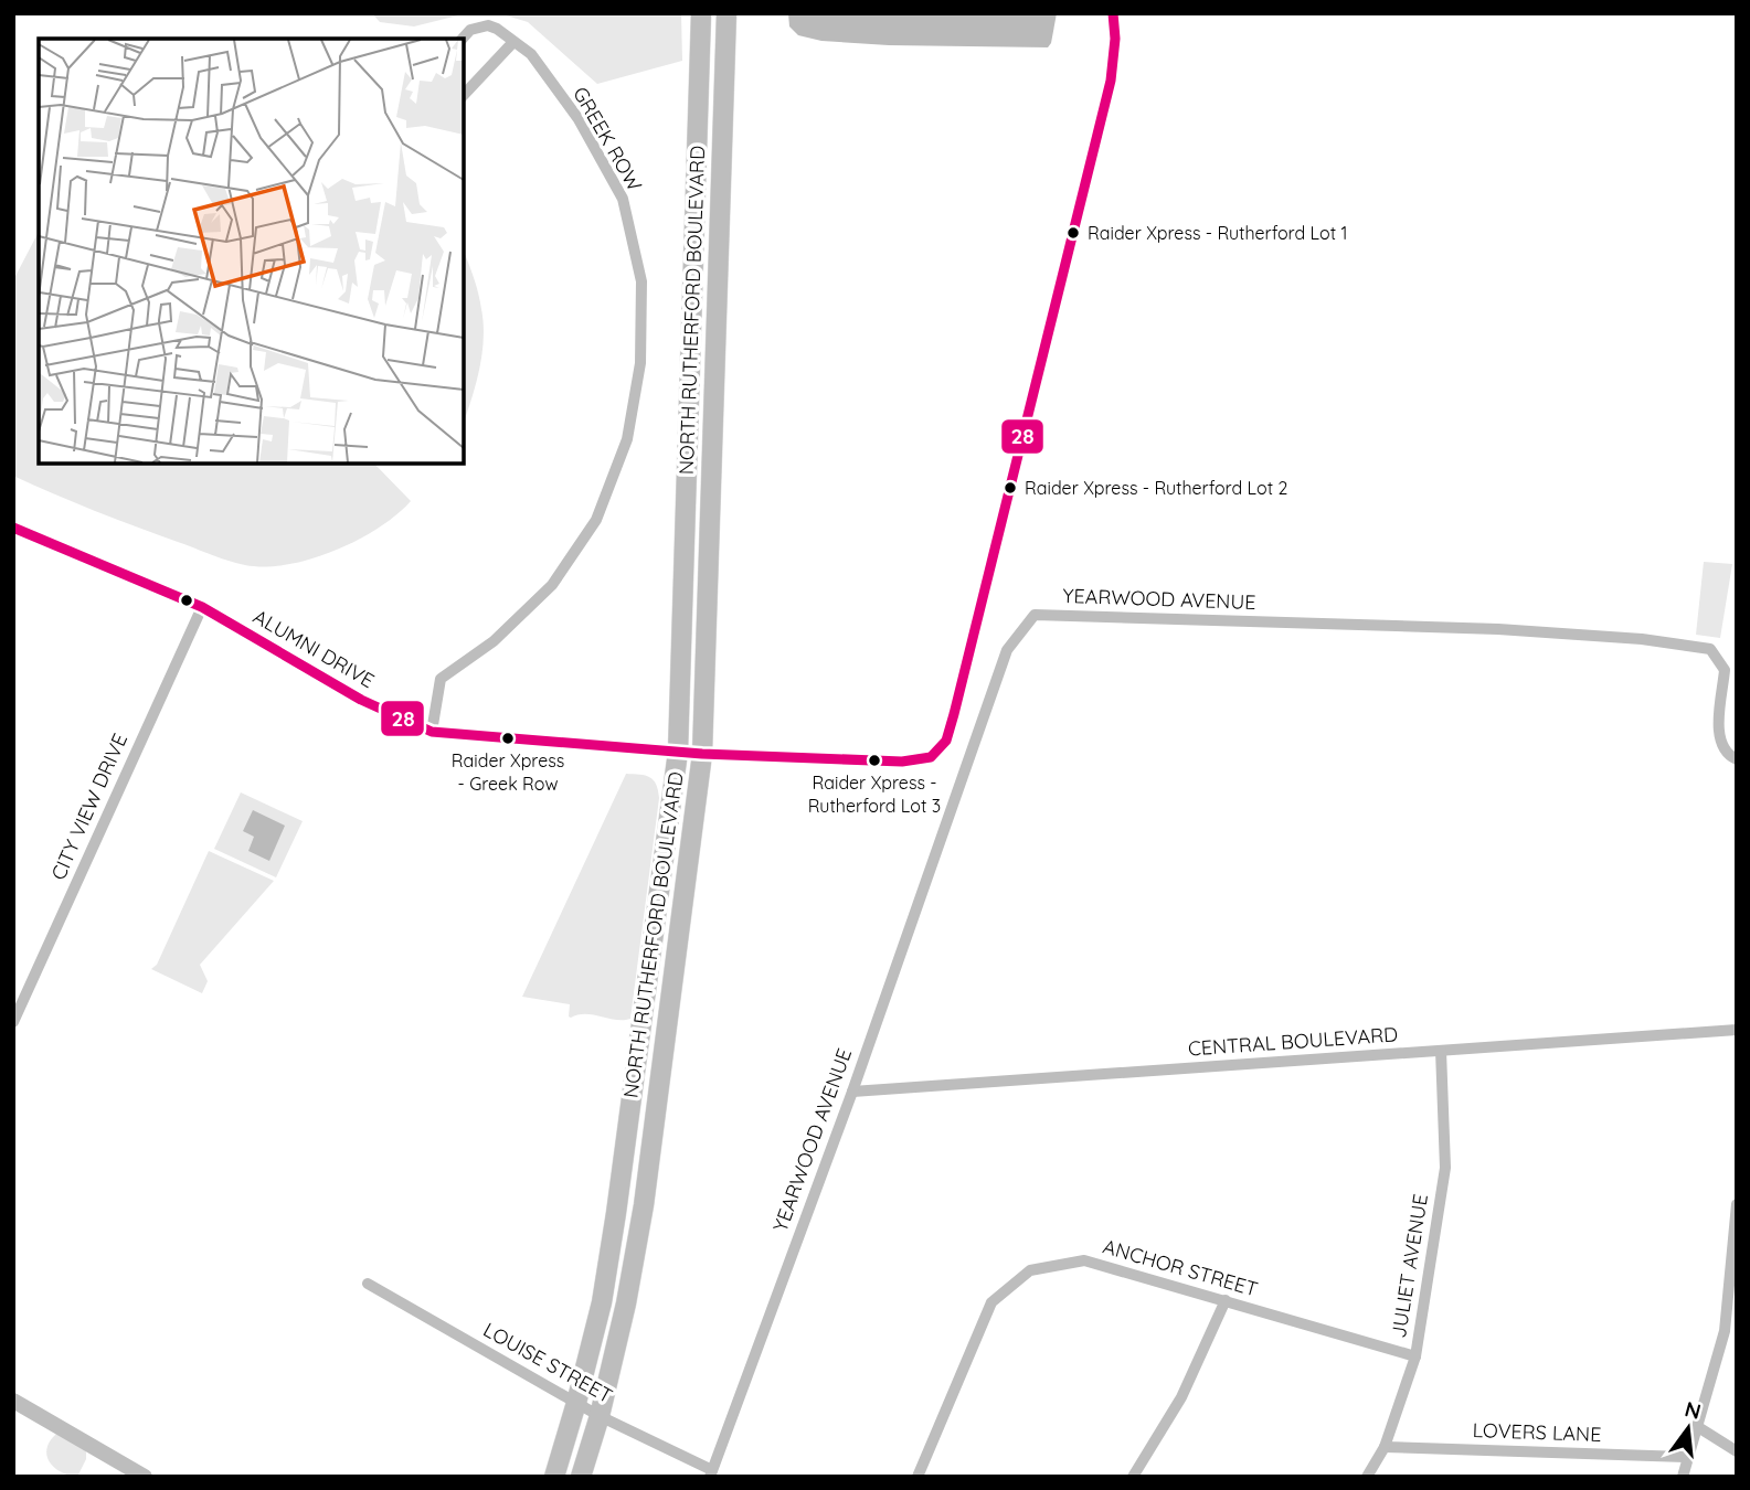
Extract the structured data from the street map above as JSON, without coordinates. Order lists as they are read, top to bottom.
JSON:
{
  "streets": {
    "main road": ["NORTH RUTHERFORD BOULEVARD"],
    "street": [
      "GREEK ROW",
      "YEARWOOD AVENUE",
      "ALUMNI DRIVE",
      "CITY VIEW DRIVE",
      "CENTRAL BOULEVARD",
      "JULIET AVENUE",
      "ANCHOR STREET",
      "LOUISE STREET",
      "LOVERS LANE"
    ]
  },
  "crossings": [
    ["GREEK ROW", "ALUMNI DRIVE"],
    ["NORTH RUTHERFORD BOULEVARD", "ALUMNI DRIVE"],
    ["NORTH RUTHERFORD BOULEVARD", "LOUISE STREET"],
    ["YEARWOOD AVENUE", "CENTRAL BOULEVARD"],
    ["YEARWOOD AVENUE", "LOUISE STREET"],
    ["ALUMNI DRIVE", "CITY VIEW DRIVE"],
    ["CENTRAL BOULEVARD", "JULIET AVENUE"],
    ["JULIET AVENUE", "ANCHOR STREET"],
    ["JULIET AVENUE", "LOVERS LANE"]
  ],
  "places": [
    "Raider Xpress - Rutherford Lot 1",
    "Raider Xpress - Rutherford Lot 2",
    "Raider Xpress - Greek Row",
    "Raider Xpress - Rutherford Lot 3"
  ],
  "lines": ["transit line 28"],
  "north": "top"
}
